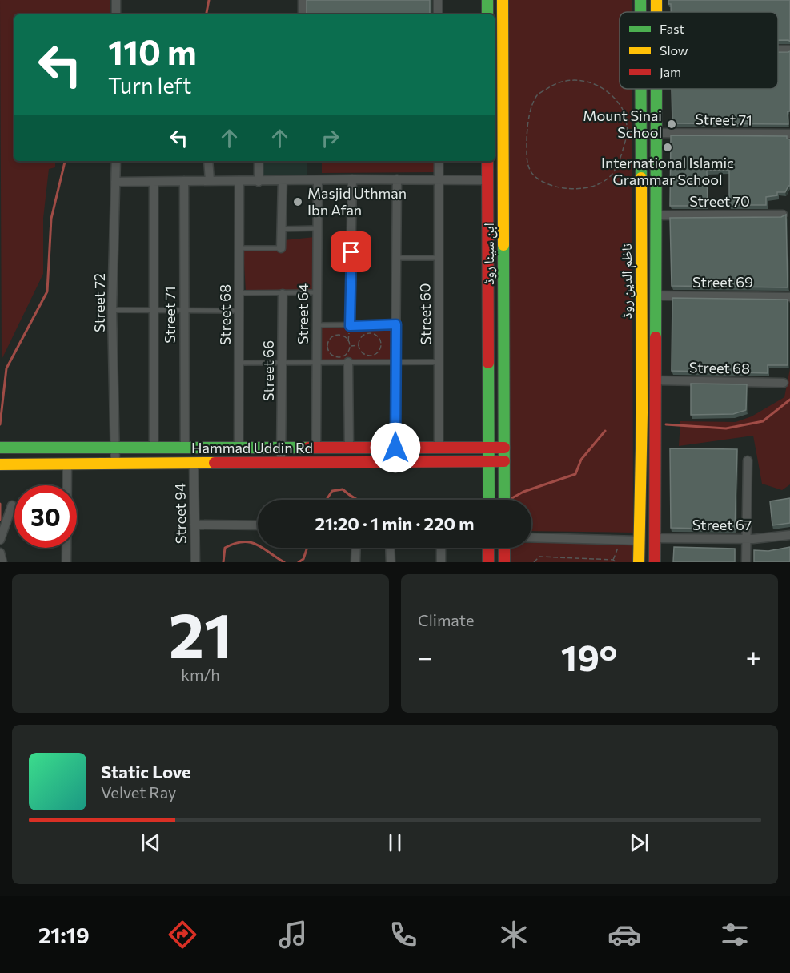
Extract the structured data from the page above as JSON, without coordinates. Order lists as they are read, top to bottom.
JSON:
{
  "streets": {
    "main road": ["ابن سینا روڈ", "ناظم الدین روڈ", "Hammad Uddin Rd"],
    "street": [
      "Street 71",
      "Street 70",
      "Street 69",
      "Street 72",
      "Street 64",
      "Street 60",
      "Street 68",
      "Street 66",
      "Street 94",
      "Street 67"
    ]
  },
  "crossings": [
    ["Street 71", "ناظم الدین روڈ"],
    ["Street 71", "Hammad Uddin Rd"],
    ["Street 70", "ناظم الدین روڈ"],
    ["ابن سینا روڈ", "Hammad Uddin Rd"],
    ["ناظم الدین روڈ", "Street 69"],
    ["ناظم الدین روڈ", "Street 68"],
    ["ناظم الدین روڈ", "Street 67"],
    ["Street 72", "Hammad Uddin Rd"],
    ["Street 64", "Hammad Uddin Rd"],
    ["Street 60", "Hammad Uddin Rd"],
    ["Street 68", "Hammad Uddin Rd"],
    ["Street 66", "Hammad Uddin Rd"],
    ["Hammad Uddin Rd", "Street 94"]
  ],
  "places": ["Mount Sinai School", "International Islamic Grammar School", "Masjid Uthman Ibn Afan"],
  "legend": ["Fast", "Slow", "Jam"],
  "page": {
    "turn": ["110 m", "Turn left"],
    "limit": "30",
    "trip": "21:20 · 1 min · 220 m",
    "tile": [
      ["21", "km/h"],
      "Climate"
    ],
    "heat": ["−", "19°", "+"],
    "song": ["Static Love", "Velvet Ray"],
    "tabs": "21:19"
  }
}
